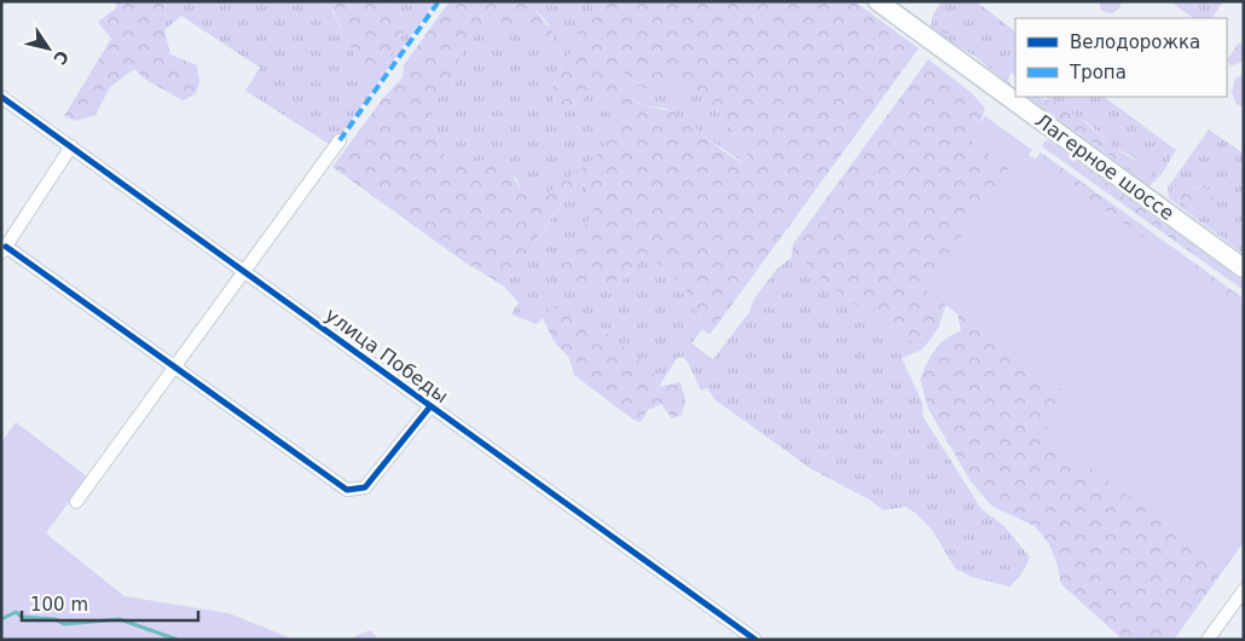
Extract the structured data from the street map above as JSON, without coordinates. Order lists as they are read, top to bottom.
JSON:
{
  "streets": {
    "street": ["Лагерное шоссе", "улица Победы"]
  },
  "legend": ["Велодорожка", "Тропа"],
  "scale_bar": "100 m",
  "north": "bottom right"
}
